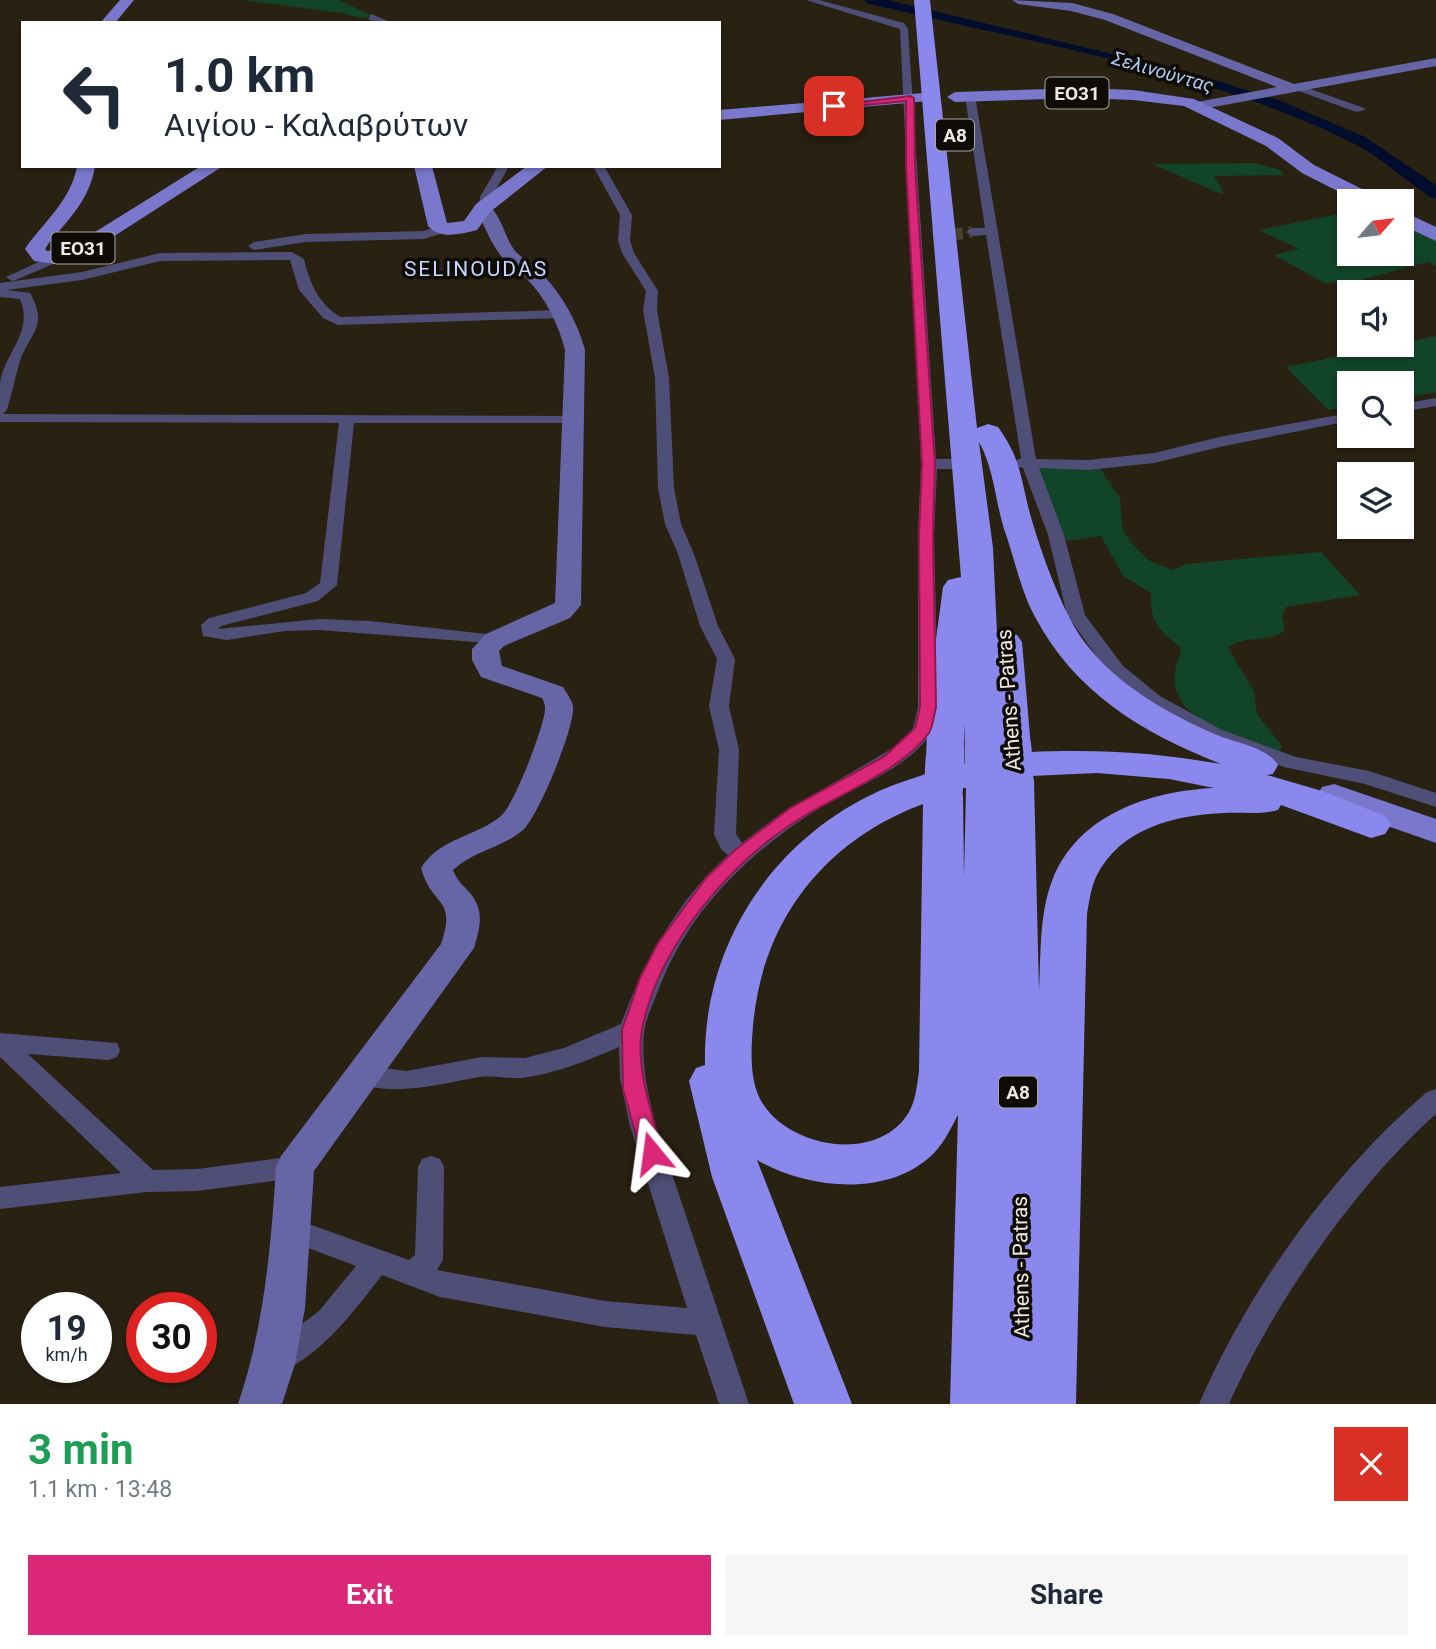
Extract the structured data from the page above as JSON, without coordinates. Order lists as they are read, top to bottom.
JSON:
{
  "streets": {
    "highway": ["Α8", "Athens - Patras"],
    "main road": ["ΕΟ31"]
  },
  "crossings": [
    ["ΕΟ31", "Α8"],
    ["Α8", "Athens - Patras"]
  ],
  "districts": ["SELINOUDAS"],
  "water": ["Σελινούντας"],
  "north": "top right",
  "page": {
    "turn": ["1.0 km", "Αιγίου - Καλαβρύτων"],
    "speed": "19 km/h",
    "limit": "30",
    "heading": ["3 min", "1.1 km · 13:48"],
    "buttons": ["Exit", "Share"]
  }
}
